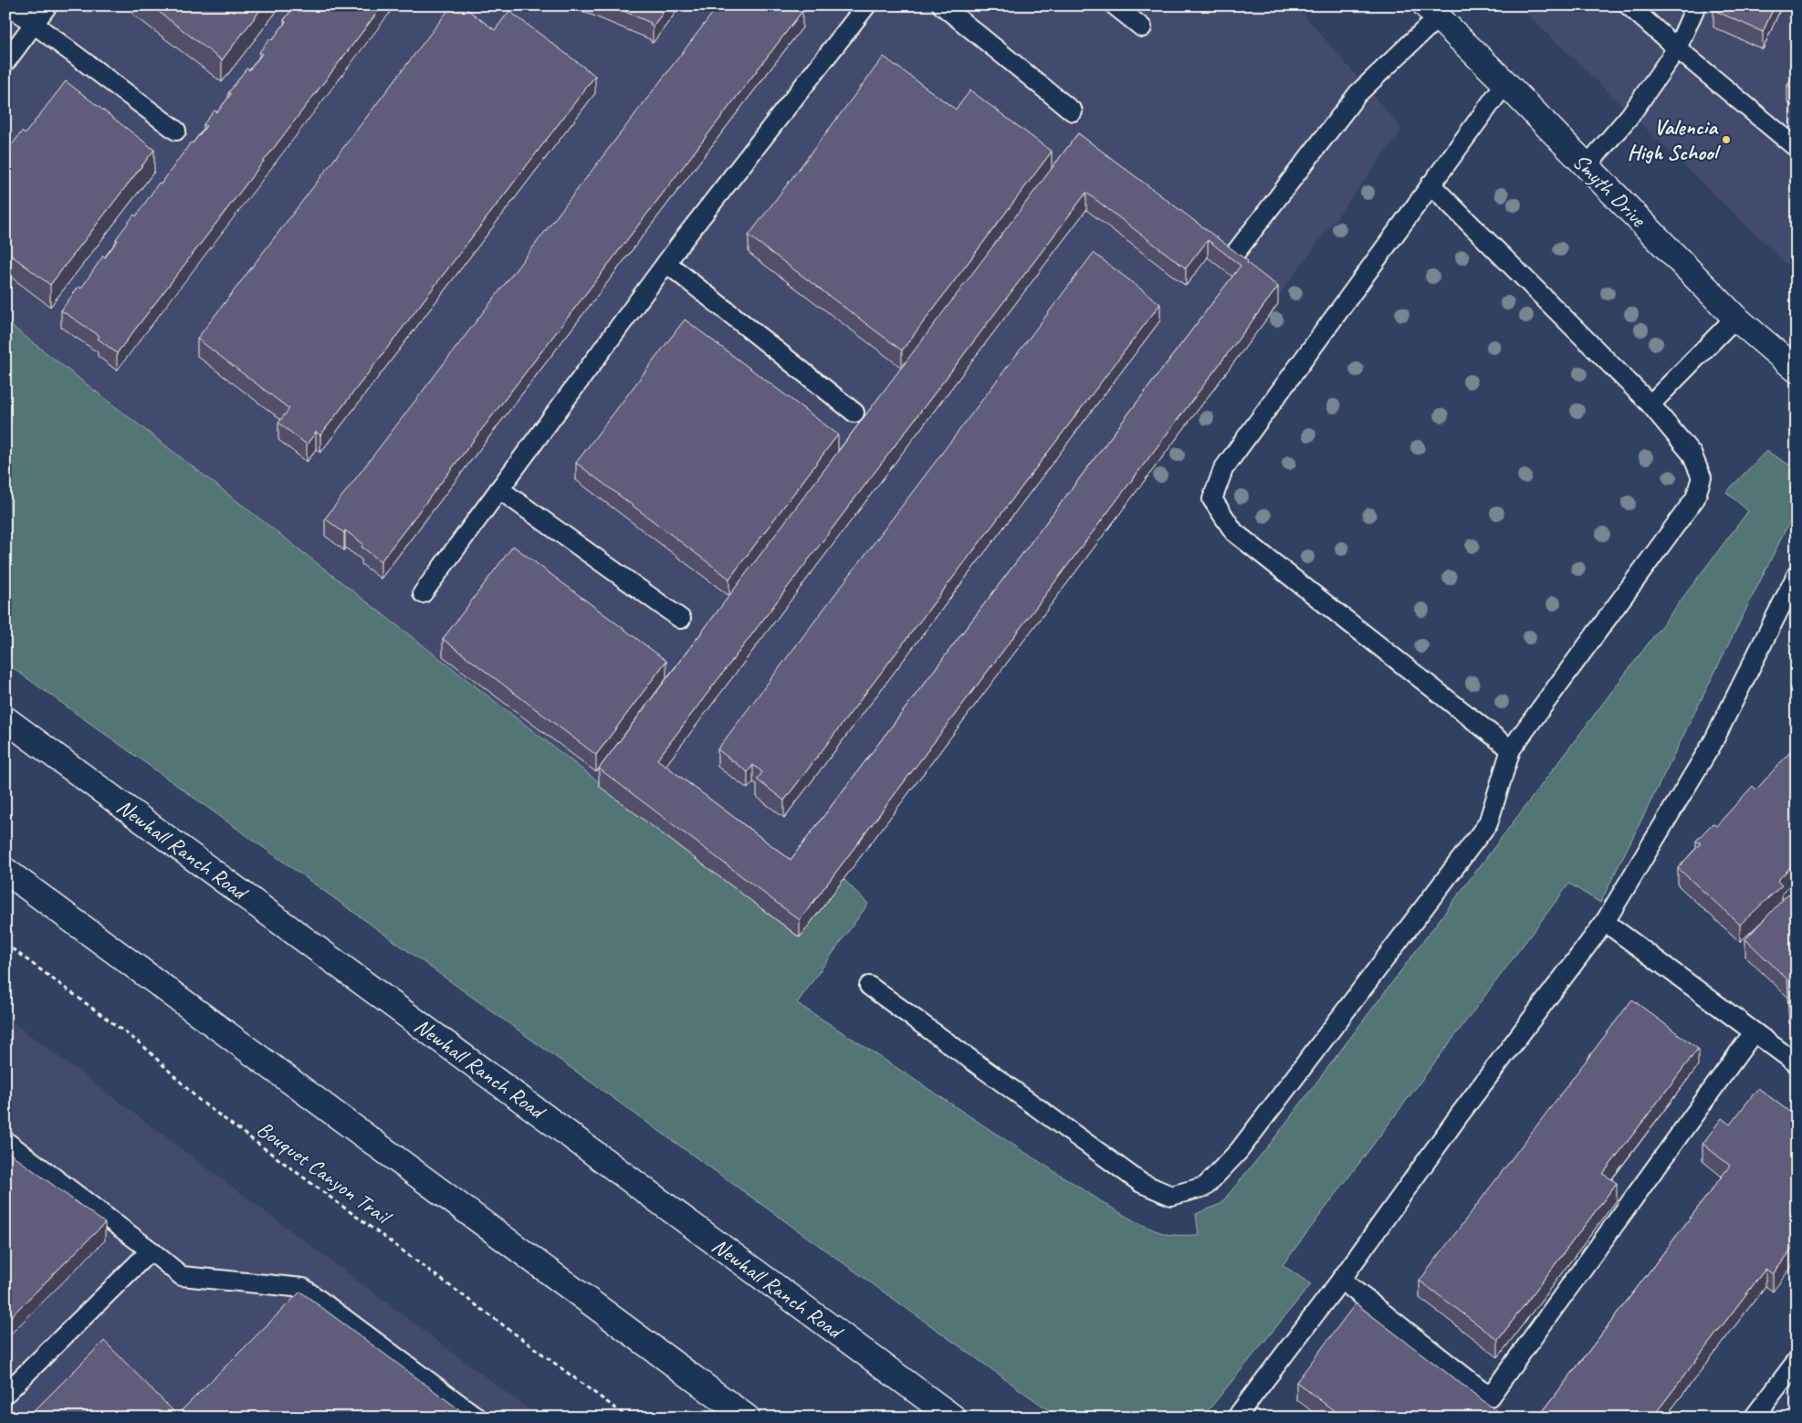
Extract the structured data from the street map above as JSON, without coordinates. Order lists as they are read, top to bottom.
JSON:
{
  "streets": {
    "main road": ["Smyth Drive", "Newhall Ranch Road"],
    "path": ["Bouquet Canyon Trail"]
  },
  "places": ["Valencia High School"]
}
